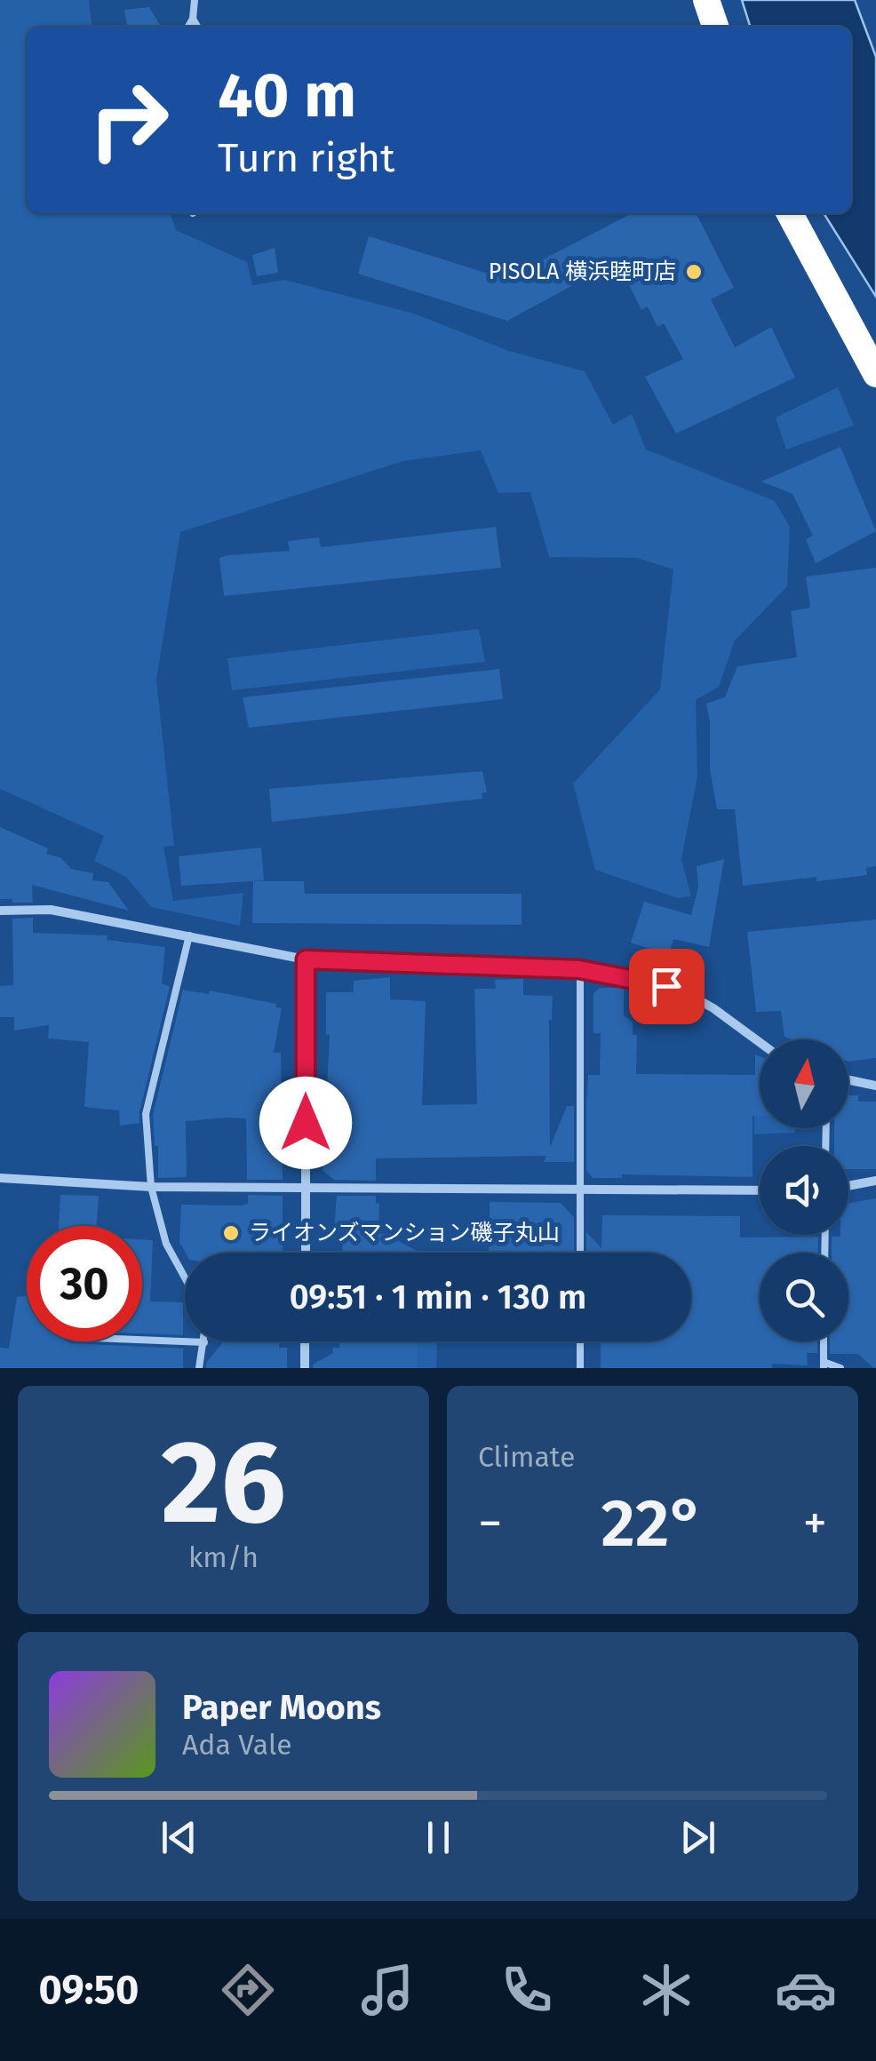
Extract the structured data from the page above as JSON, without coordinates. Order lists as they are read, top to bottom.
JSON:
{
  "places": ["PISOLA 横浜睦町店", "ライオンズマンション磯子丸山"],
  "north": "top",
  "page": {
    "turn": ["40 m", "Turn right"],
    "limit": "30",
    "trip": "09:51 · 1 min · 130 m",
    "tile": [
      ["26", "km/h"],
      "Climate"
    ],
    "heat": ["−", "22°", "+"],
    "song": ["Paper Moons", "Ada Vale"],
    "tabs": "09:50"
  }
}
